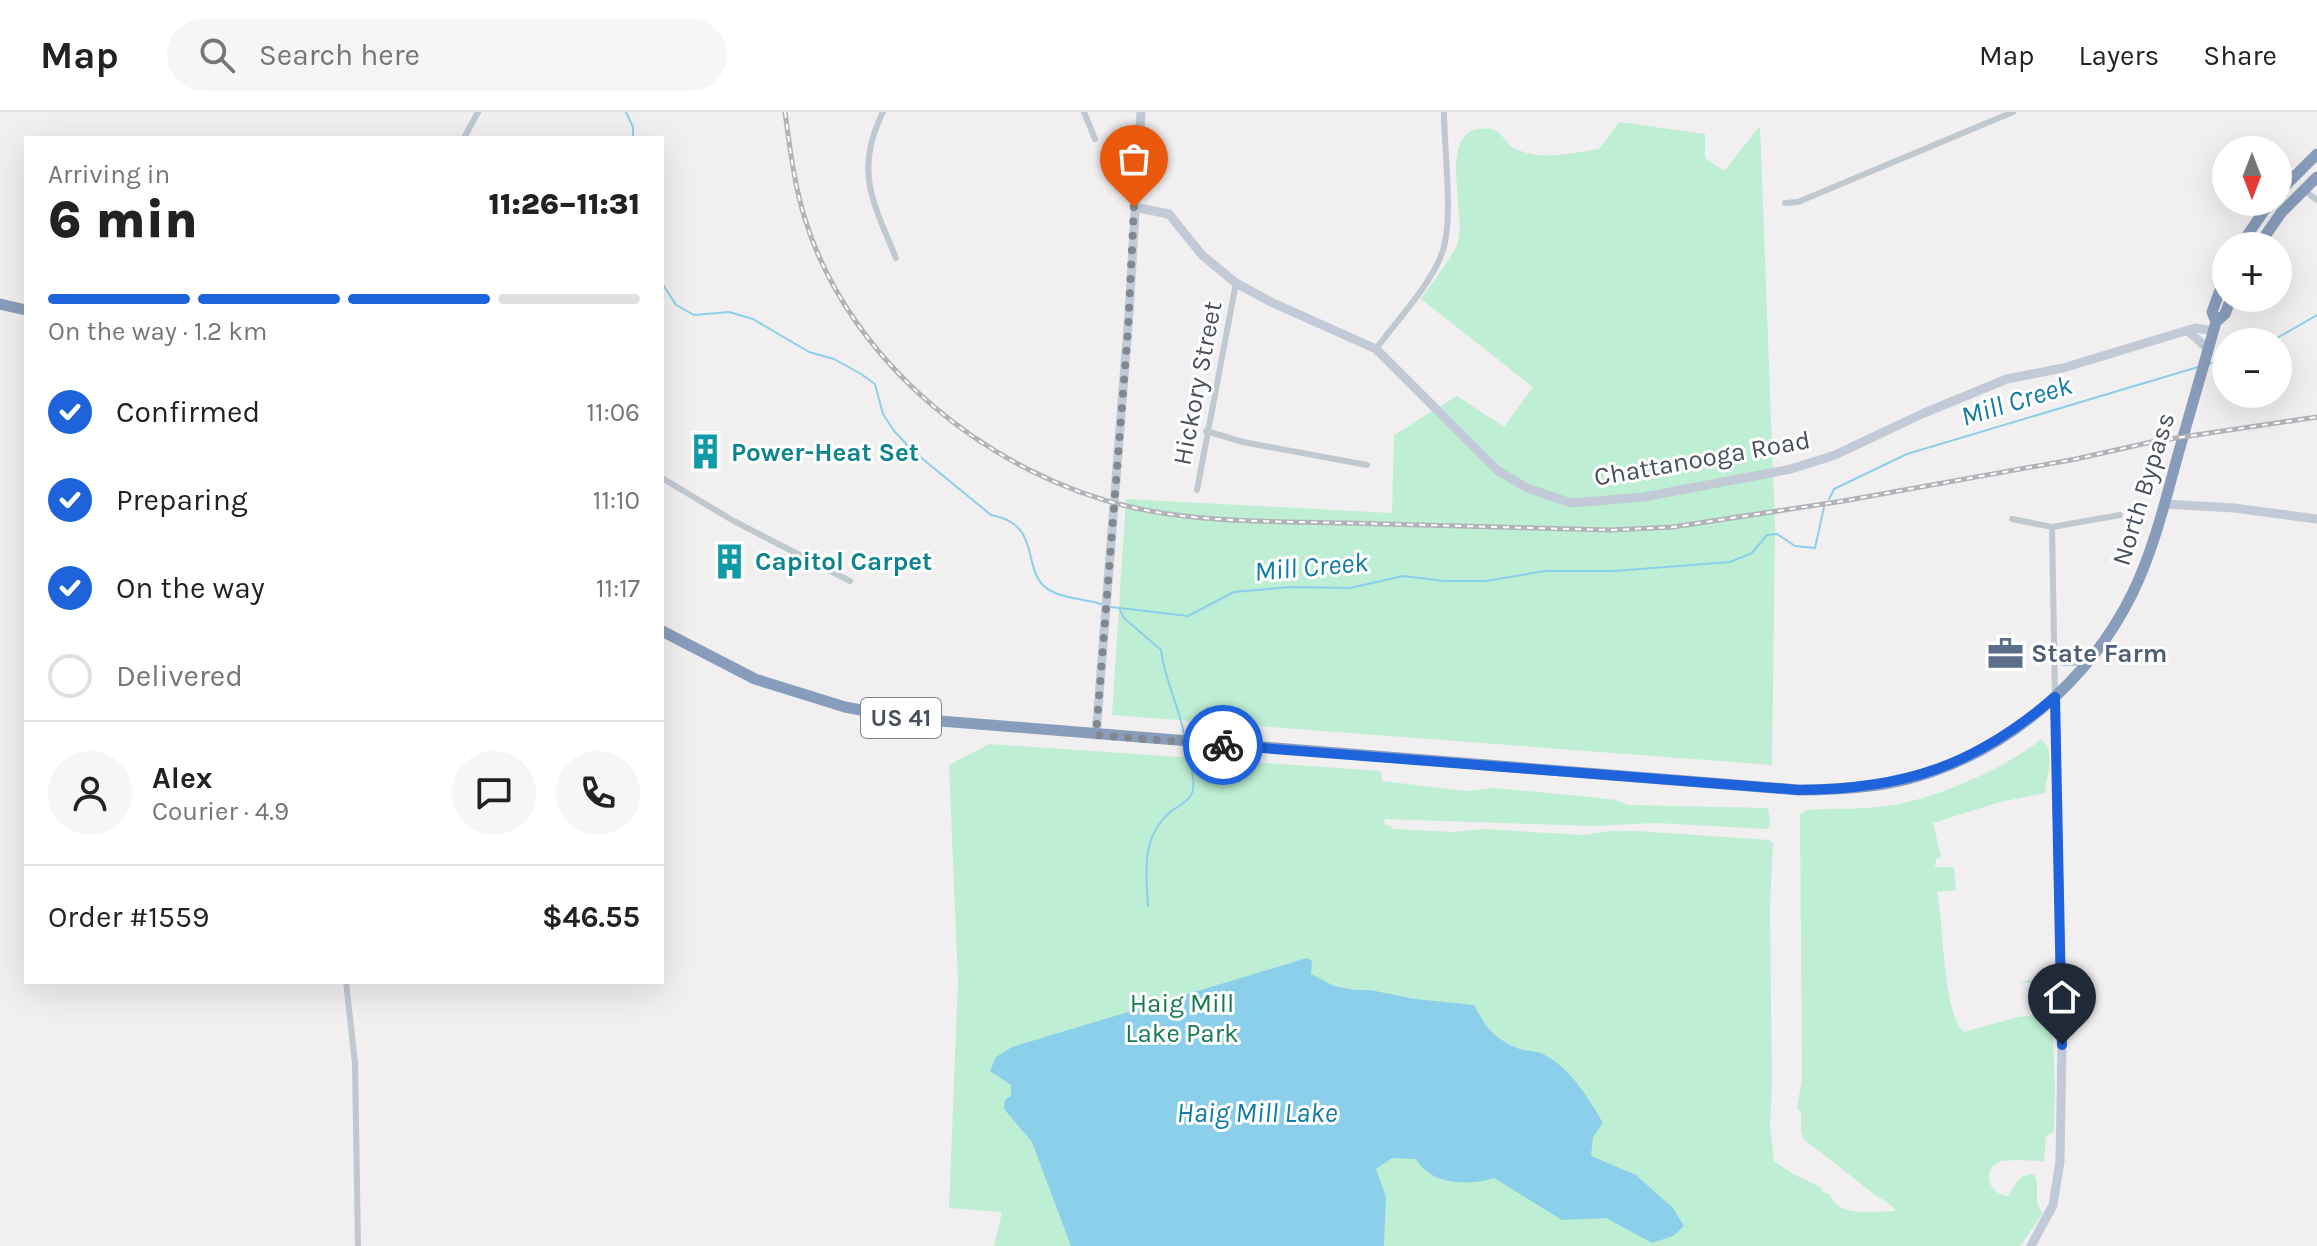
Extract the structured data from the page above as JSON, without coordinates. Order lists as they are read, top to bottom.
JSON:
{
  "streets": {
    "highway": ["North Bypass", "US 41"],
    "street": ["Hickory Street", "Chattanooga Road"]
  },
  "crossings": [
    ["Hickory Street", "Chattanooga Road"],
    ["Chattanooga Road", "North Bypass"],
    ["Chattanooga Road", "US 41"],
    ["North Bypass", "US 41"]
  ],
  "water": ["Mill Creek", "Haig Mill Lake"],
  "parks": ["Haig Mill Lake Park"],
  "places": {
    "building": ["Power-Heat Set", "Capitol Carpet"],
    "office": ["State Farm"]
  },
  "north": "bottom",
  "page": {
    "header": "Map",
    "search": "Search here",
    "nav": ["Map", "Layers", "Share"],
    "map_buttons": ["+", "−"],
    "heading": ["6 min", "Arriving in", "11:26–11:31"],
    "panel": [
      "Alex",
      "Courier · 4.9",
      "Order #1559",
      "$46.55"
    ],
    "bar": "On the way · 1.2 km",
    "list": [
      ["Confirmed", "11:06"],
      ["Preparing", "11:10"],
      ["On the way", "11:17"],
      "Delivered"
    ]
  }
}
